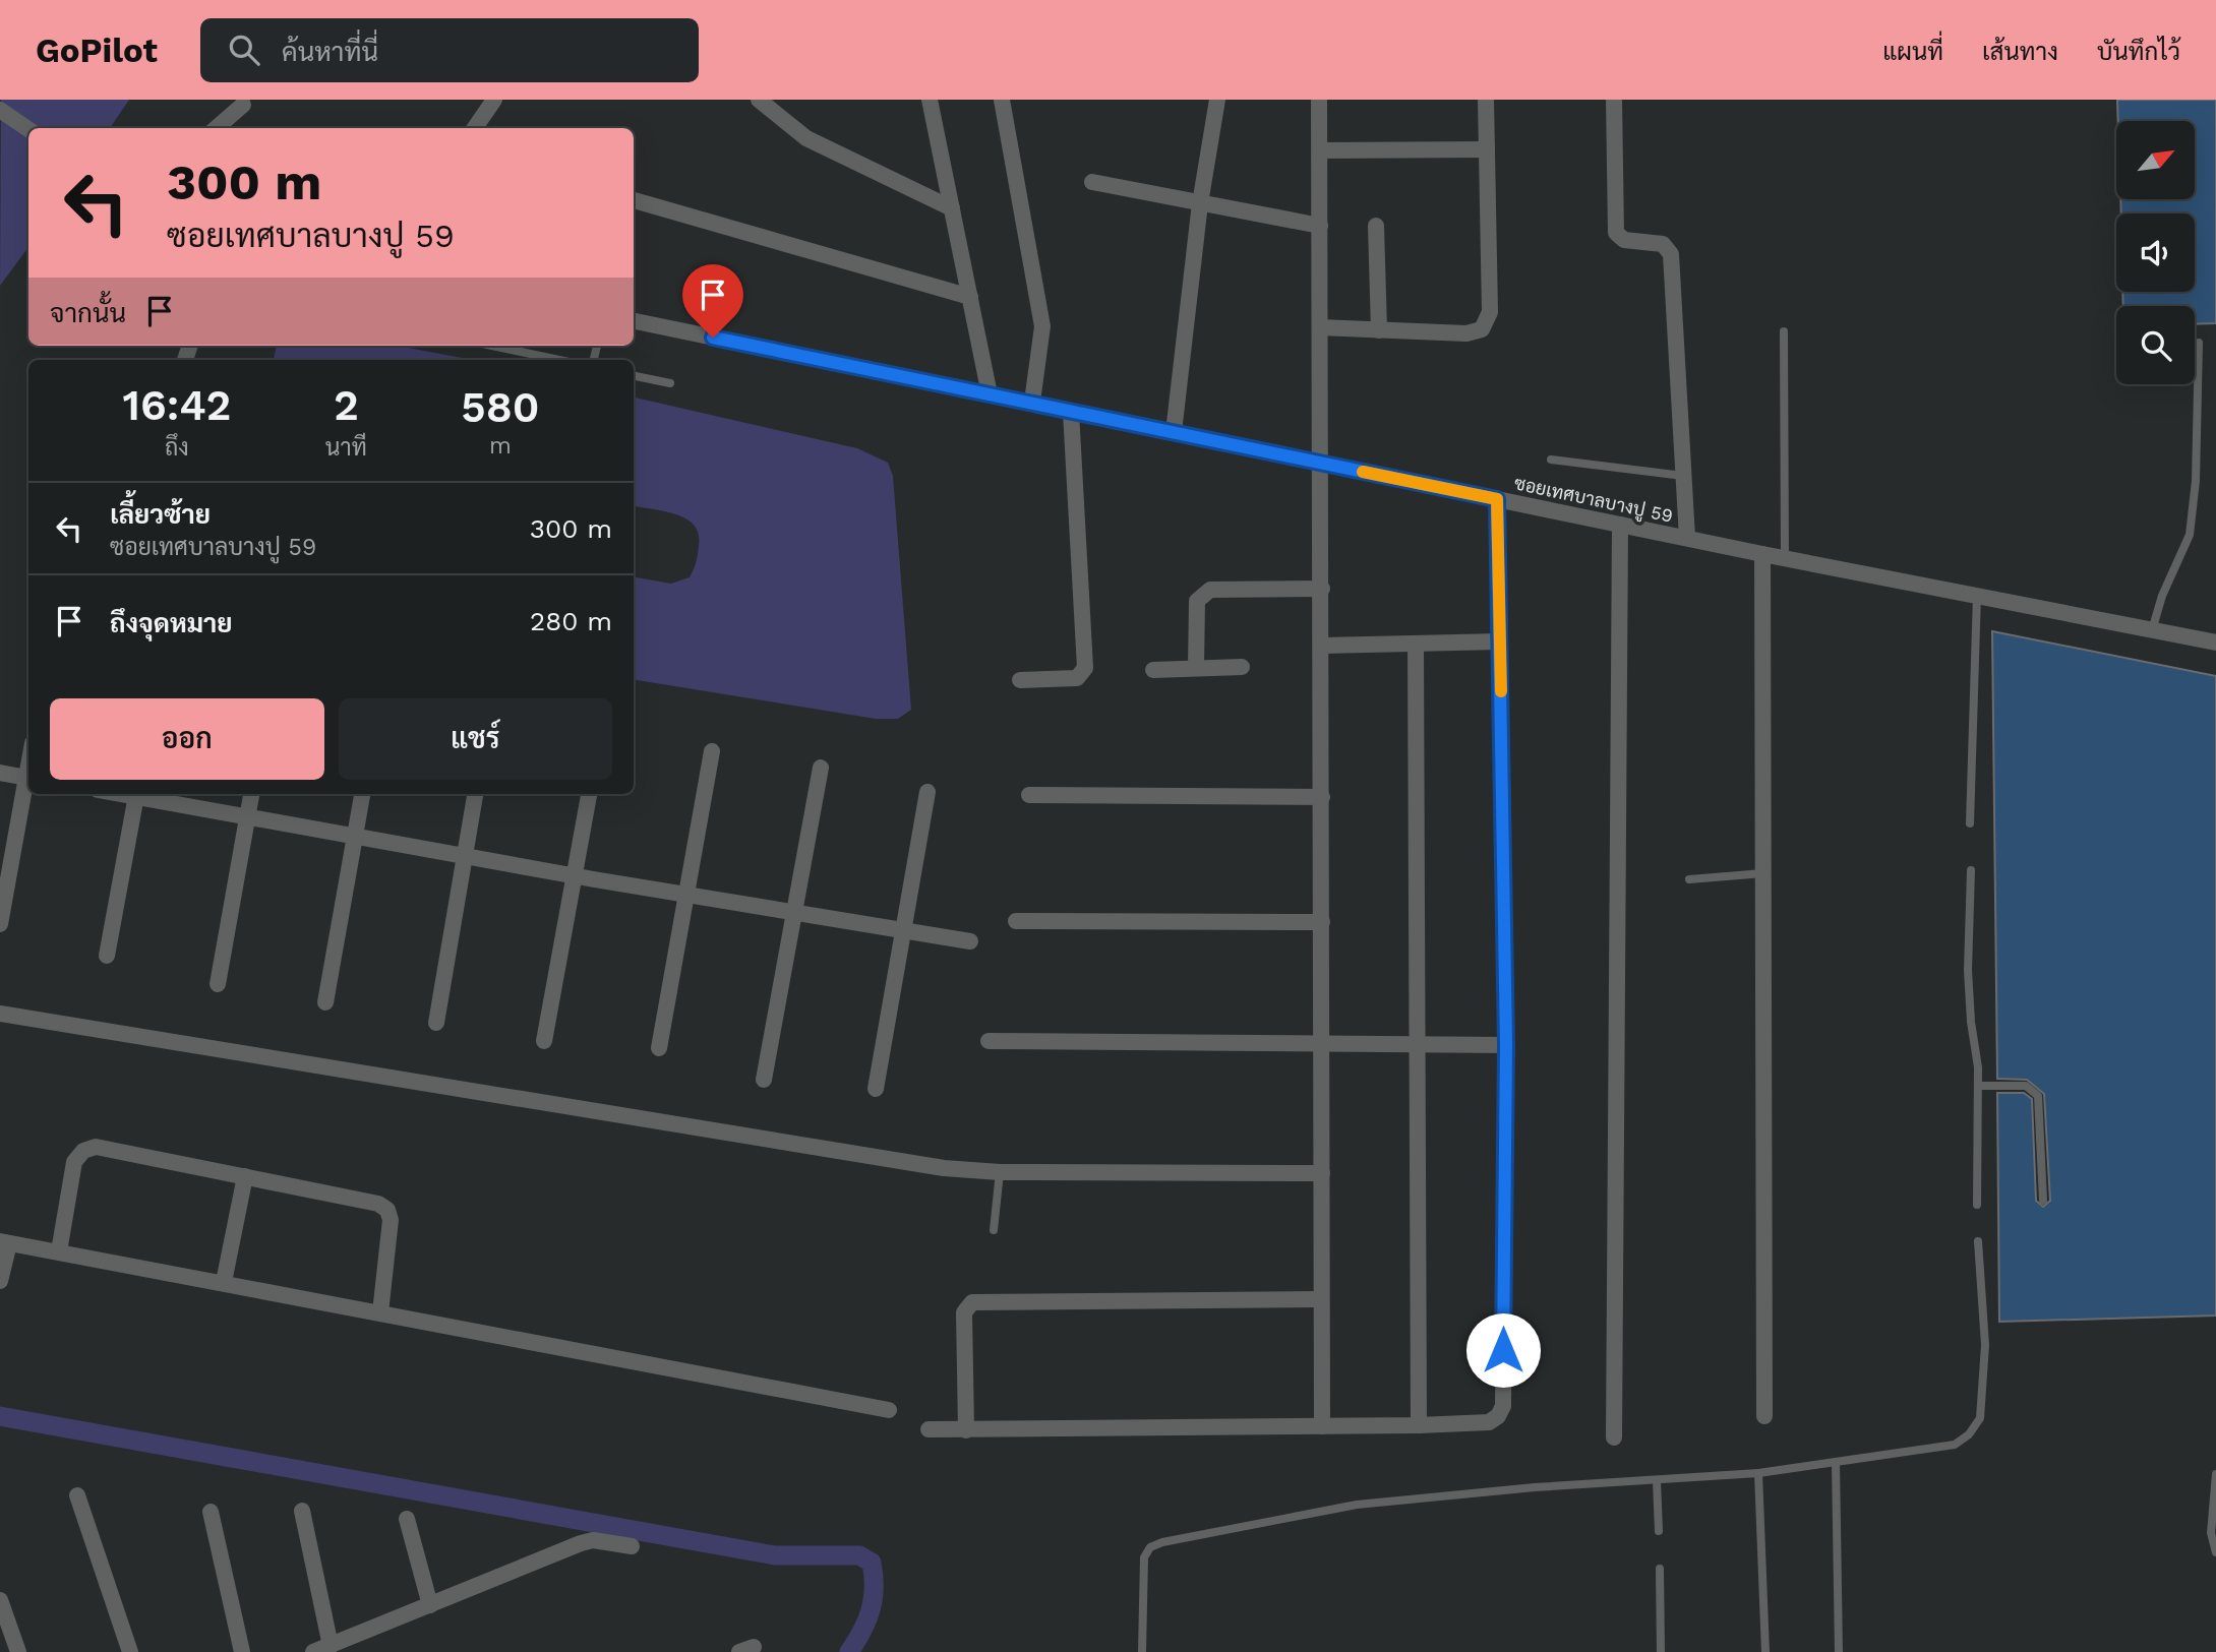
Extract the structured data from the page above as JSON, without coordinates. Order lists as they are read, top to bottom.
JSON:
{
  "streets": {
    "street": ["ซอยเทศบาลบางปู 59"]
  },
  "north": "top right",
  "page": {
    "header": "GoPilot",
    "search": "ค้นหาที่นี่",
    "nav": ["แผนที่", "เส้นทาง", "บันทึกไว้"],
    "turn": ["300 m", "ซอยเทศบาลบางปู 59"],
    "then": "จากนั้น",
    "eta": [
      "16:42",
      "ถึง",
      "2",
      "นาที",
      "580",
      "m"
    ],
    "list": [
      {
        "name": "เลี้ยวซ้าย",
        "note": "ซอยเทศบาลบางปู 59",
        "value": "300 m"
      },
      {
        "name": "ถึงจุดหมาย",
        "value": "280 m"
      }
    ],
    "buttons": ["ออก", "แชร์"]
  }
}
